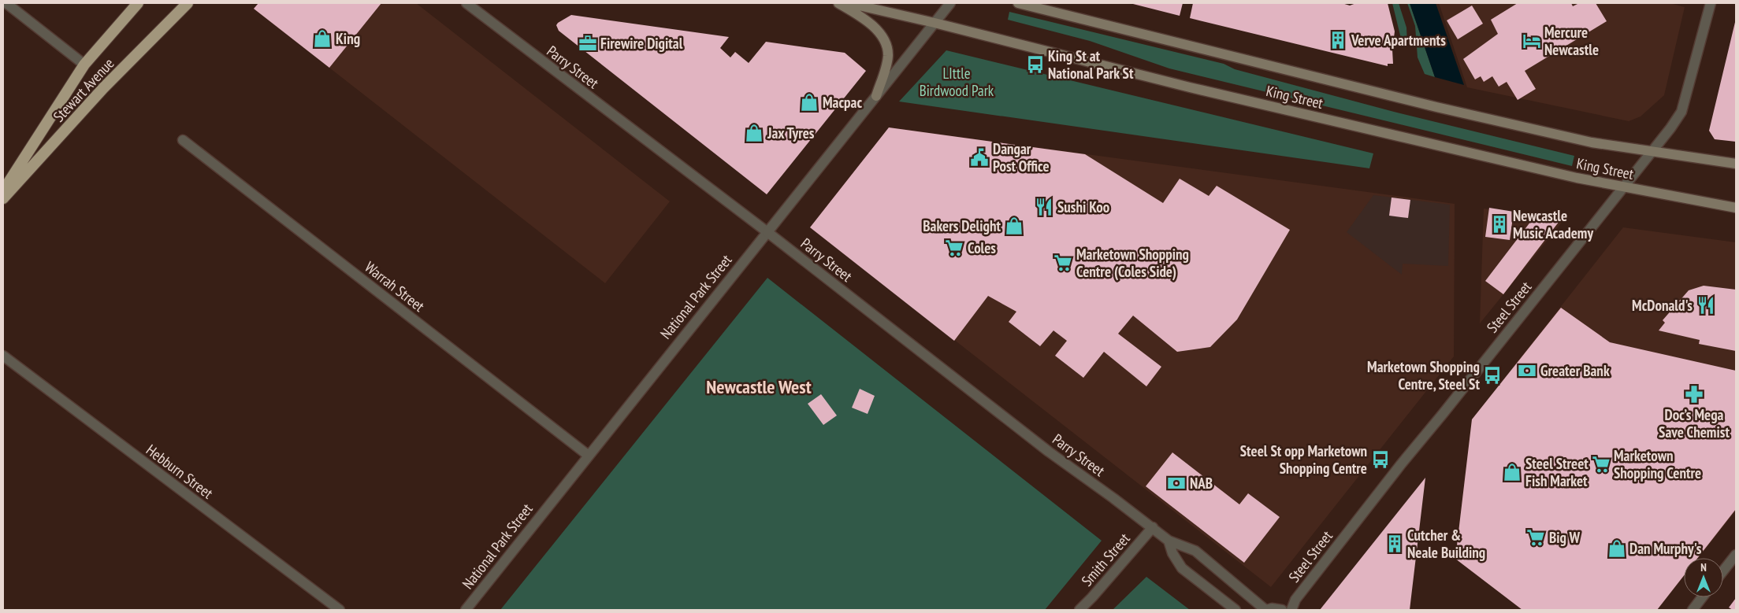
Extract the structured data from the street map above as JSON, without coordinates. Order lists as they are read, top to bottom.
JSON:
{
  "streets": {
    "highway": ["Stewart Avenue"],
    "main road": ["King Street"],
    "street": [
      "Parry Street",
      "Warrah Street",
      "National Park Street",
      "Steel Street",
      "Hebburn Street",
      "Smith Street"
    ]
  },
  "crossings": [
    ["Parry Street", "National Park Street"],
    ["Parry Street", "Smith Street"],
    ["King Street", "National Park Street"],
    ["King Street", "Steel Street"],
    ["Warrah Street", "National Park Street"]
  ],
  "districts": ["Newcastle West"],
  "parks": ["LIttle Birdwood Park"],
  "places": {
    "shop": [
      "King",
      "Macpac",
      "Jax Tyres",
      "Bakers Delight",
      "Steel Street Fish Market",
      "Dan Murphy's"
    ],
    "building": ["Verve Apartments", "Newcastle Music Academy", "Cutcher & Neale Building"],
    "hotel": ["Mercure Newcastle"],
    "office": ["Firewire Digital"],
    "bus stop": ["King St at National Park St", "Marketown Shopping Centre, Steel St", "Steel St opp Marketown Shopping Centre"],
    "public building": ["Dangar Post Office"],
    "restaurant": ["Sushi Koo", "McDonald's"],
    "supermarket": [
      "Coles",
      "Marketown Shopping Centre (Coles Side)",
      "Marketown Shopping Centre",
      "Big W"
    ],
    "bank": ["Greater Bank", "NAB"],
    "pharmacy": ["Doc’s Mega Save Chemist"]
  },
  "north": "top"
}
